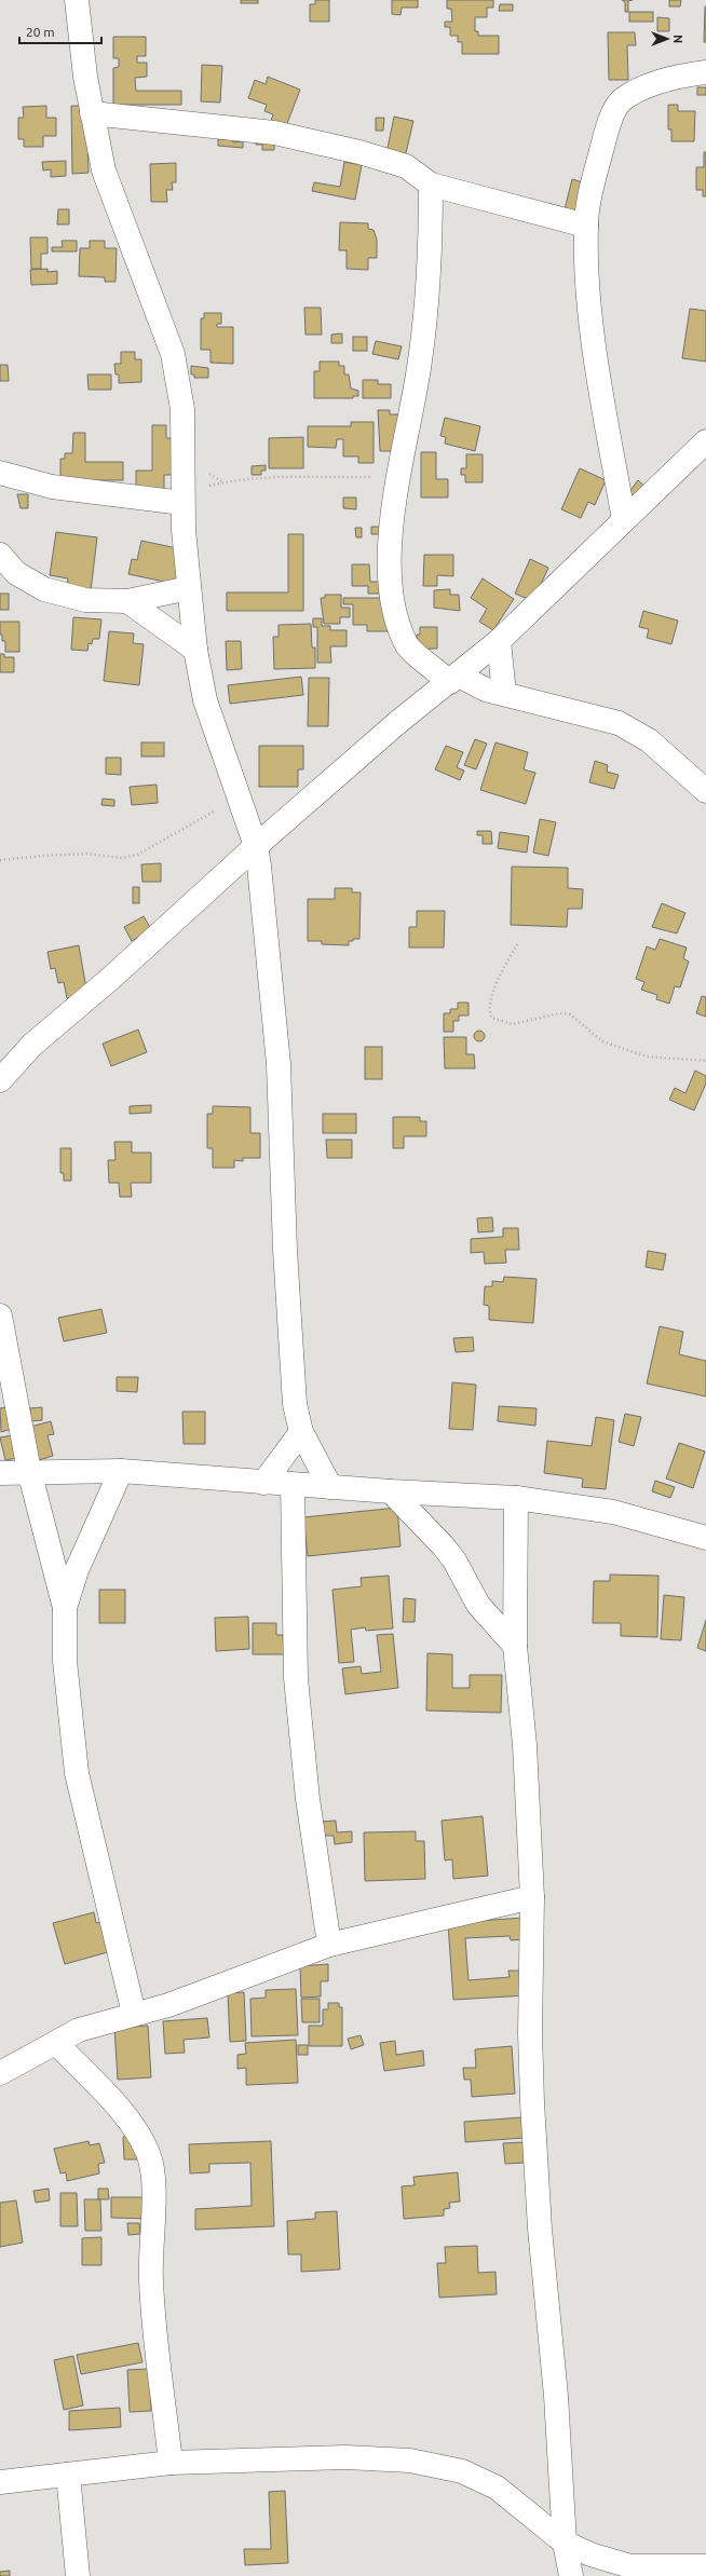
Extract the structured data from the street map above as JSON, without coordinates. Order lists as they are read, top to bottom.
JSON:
{
  "scale_bar": "20 m",
  "north": "right"
}
